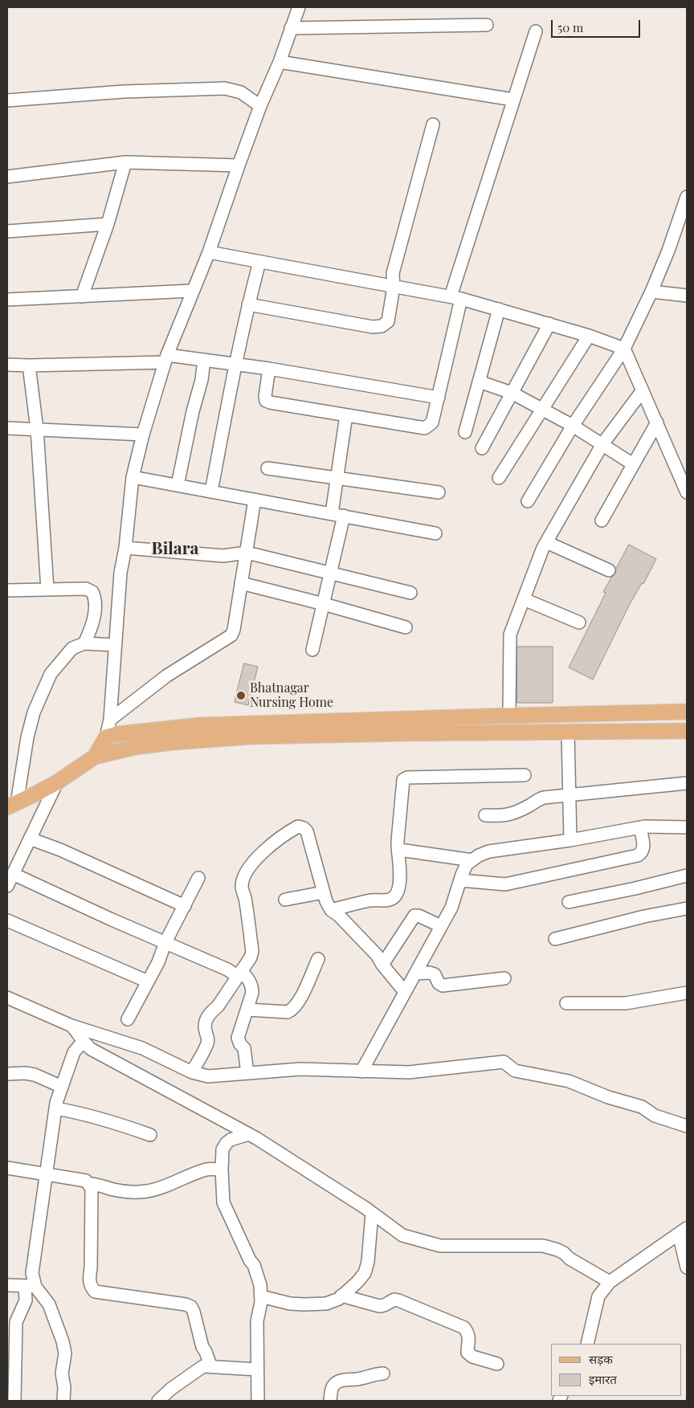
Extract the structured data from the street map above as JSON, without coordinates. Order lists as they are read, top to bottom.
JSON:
{
  "districts": ["Bilara"],
  "places": ["Bhatnagar Nursing Home"],
  "legend": ["सड़क", "इमारत"],
  "scale_bar": "50 m"
}
